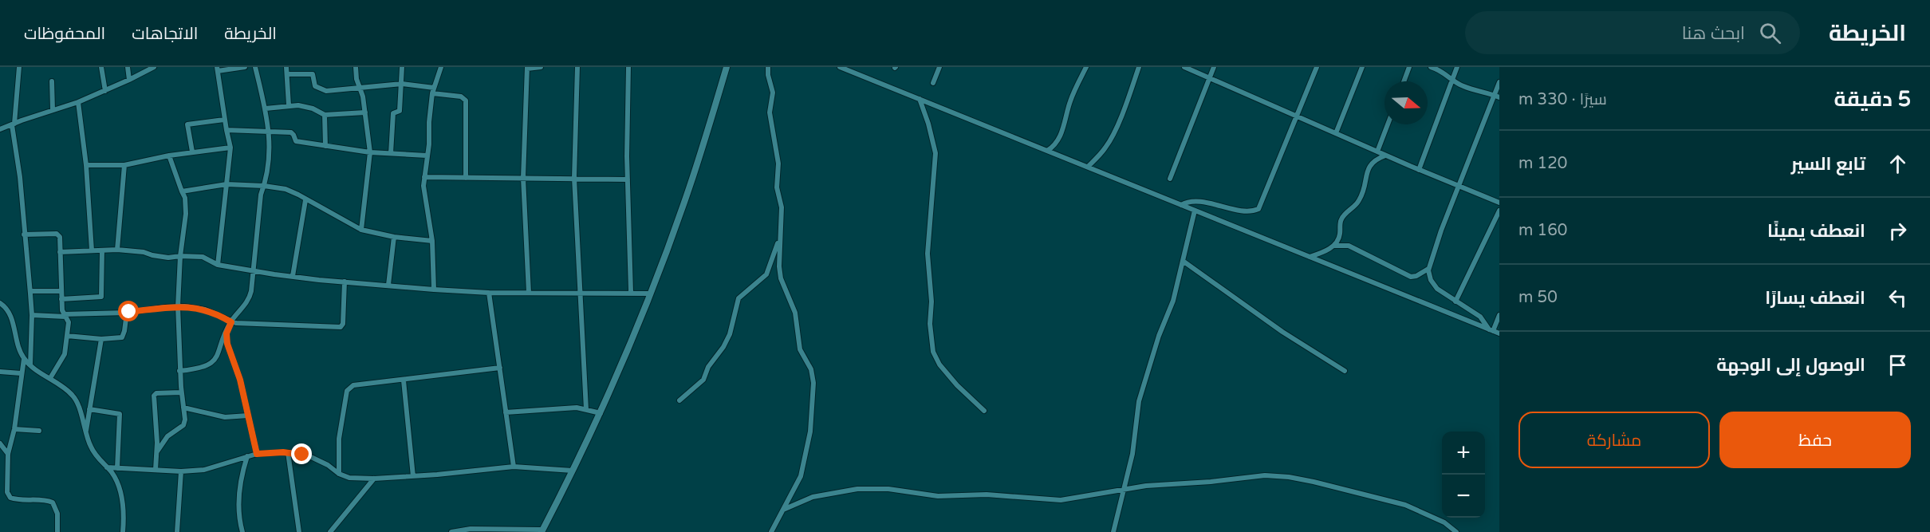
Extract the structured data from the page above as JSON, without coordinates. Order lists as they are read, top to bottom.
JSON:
{
  "north": "right",
  "page": {
    "header": "الخريطة",
    "search": "ابحث هنا",
    "nav": ["الخريطة", "الاتجاهات", "المحفوظات"],
    "heading": ["5 دقيقة", "سيرًا · 330 m"],
    "list": [
      ["تابع السير", "120 m"],
      ["انعطف يمينًا", "160 m"],
      ["انعطف يسارًا", "50 m"],
      "الوصول إلى الوجهة"
    ],
    "buttons": ["حفظ", "مشاركة"],
    "map_buttons": ["+", "−"]
  }
}
